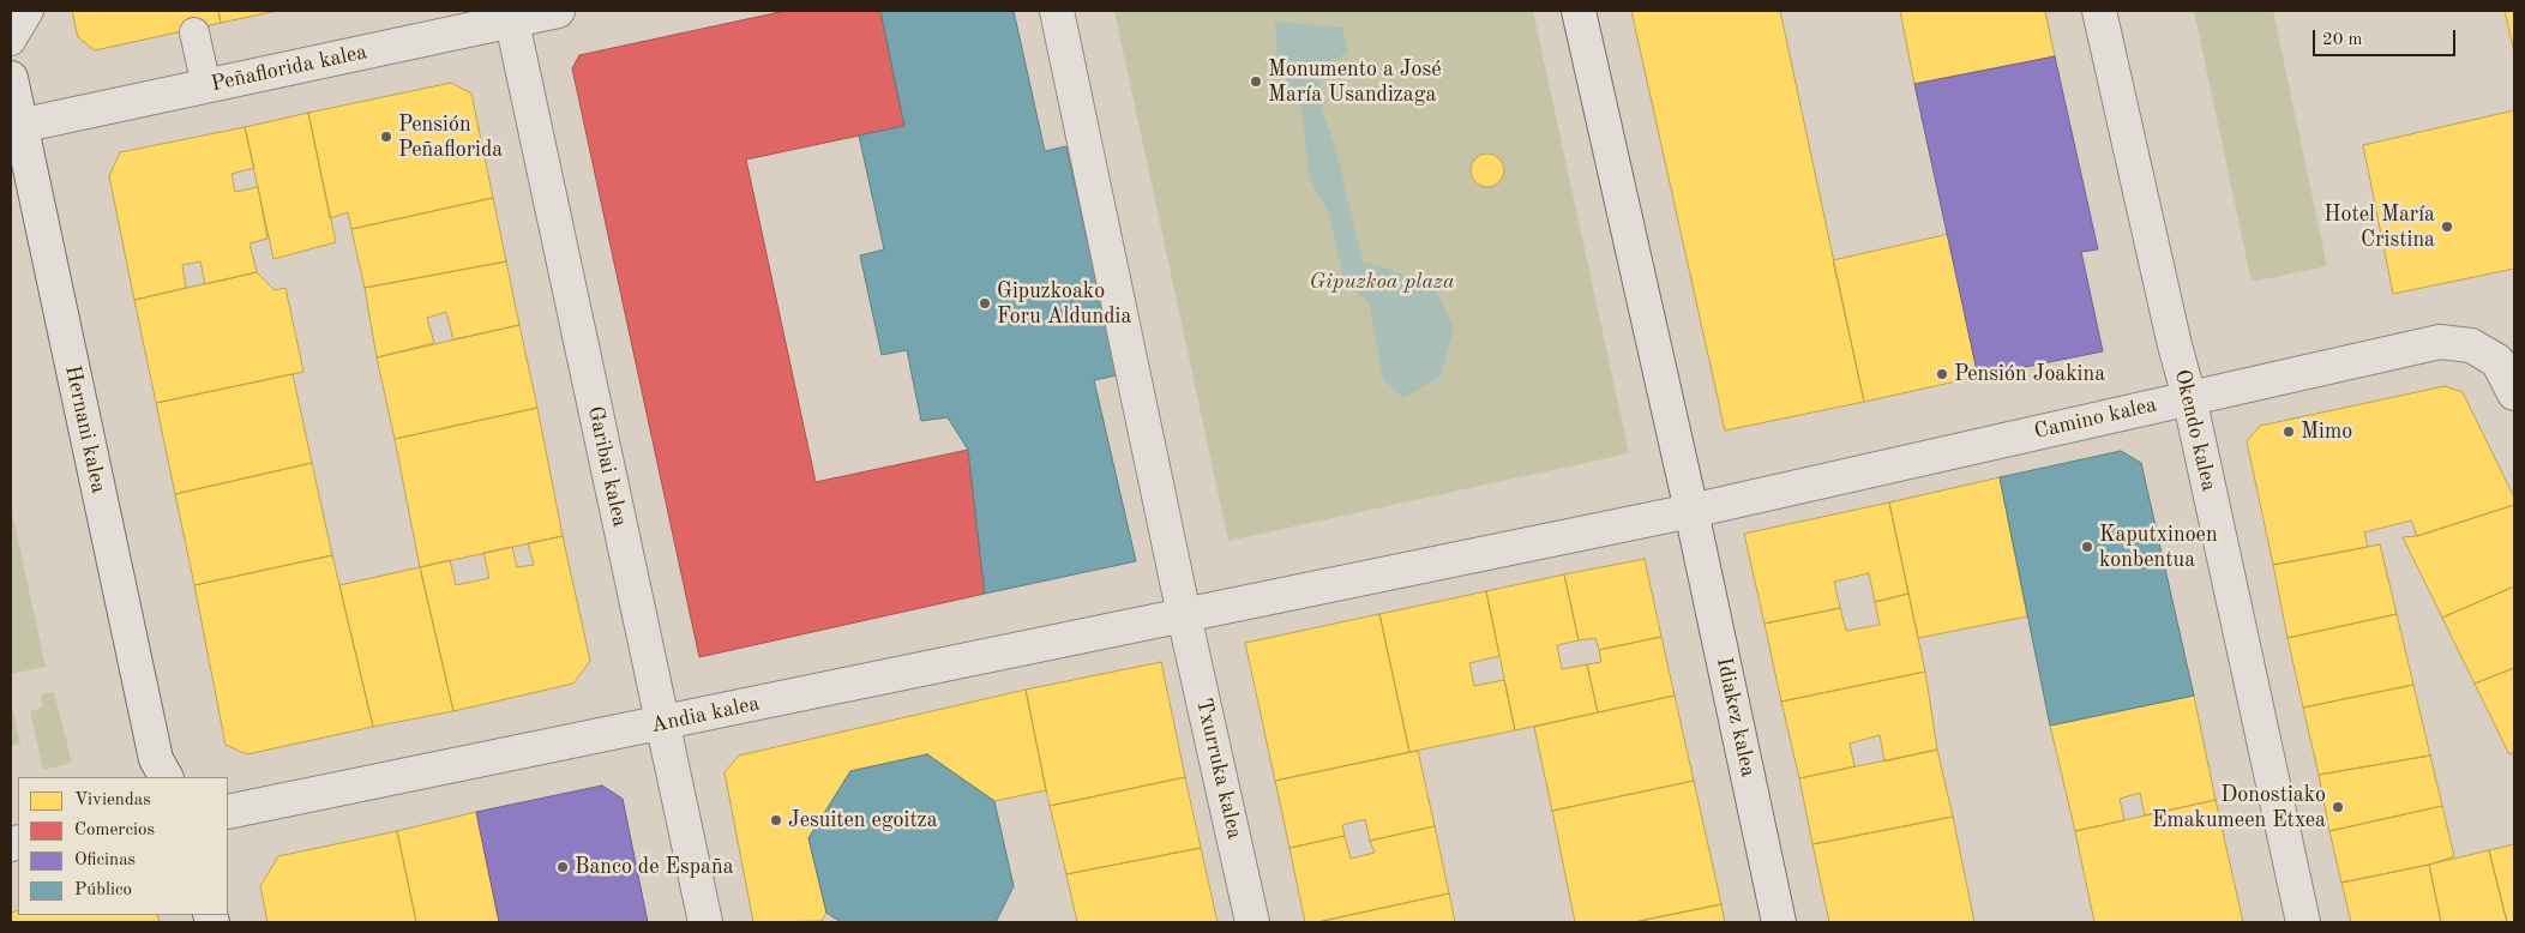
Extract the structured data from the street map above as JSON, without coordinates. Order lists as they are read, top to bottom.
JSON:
{
  "streets": {
    "street": [
      "Peñaflorida kalea",
      "Camino kalea",
      "Hernani kalea",
      "Okendo kalea",
      "Garibai kalea",
      "Andia kalea",
      "Idiakez kalea",
      "Txurruka kalea"
    ]
  },
  "crossings": [
    ["Peñaflorida kalea", "Hernani kalea"],
    ["Peñaflorida kalea", "Garibai kalea"],
    ["Camino kalea", "Okendo kalea"],
    ["Camino kalea", "Idiakez kalea"],
    ["Garibai kalea", "Andia kalea"],
    ["Andia kalea", "Txurruka kalea"]
  ],
  "parks": ["Gipuzkoa plaza"],
  "places": [
    "Monumento a José María Usandizaga",
    "Pensión Peñaflorida",
    "Hotel María Cristina",
    "Gipuzkoako Foru Aldundia",
    "Pensión Joakina",
    "Mimo",
    "Kaputxinoen konbentua",
    "Donostiako Emakumeen Etxea",
    "Jesuiten egoitza",
    "Banco de España"
  ],
  "legend": [
    "Viviendas",
    "Comercios",
    "Oficinas",
    "Público"
  ],
  "scale_bar": "20 m"
}
